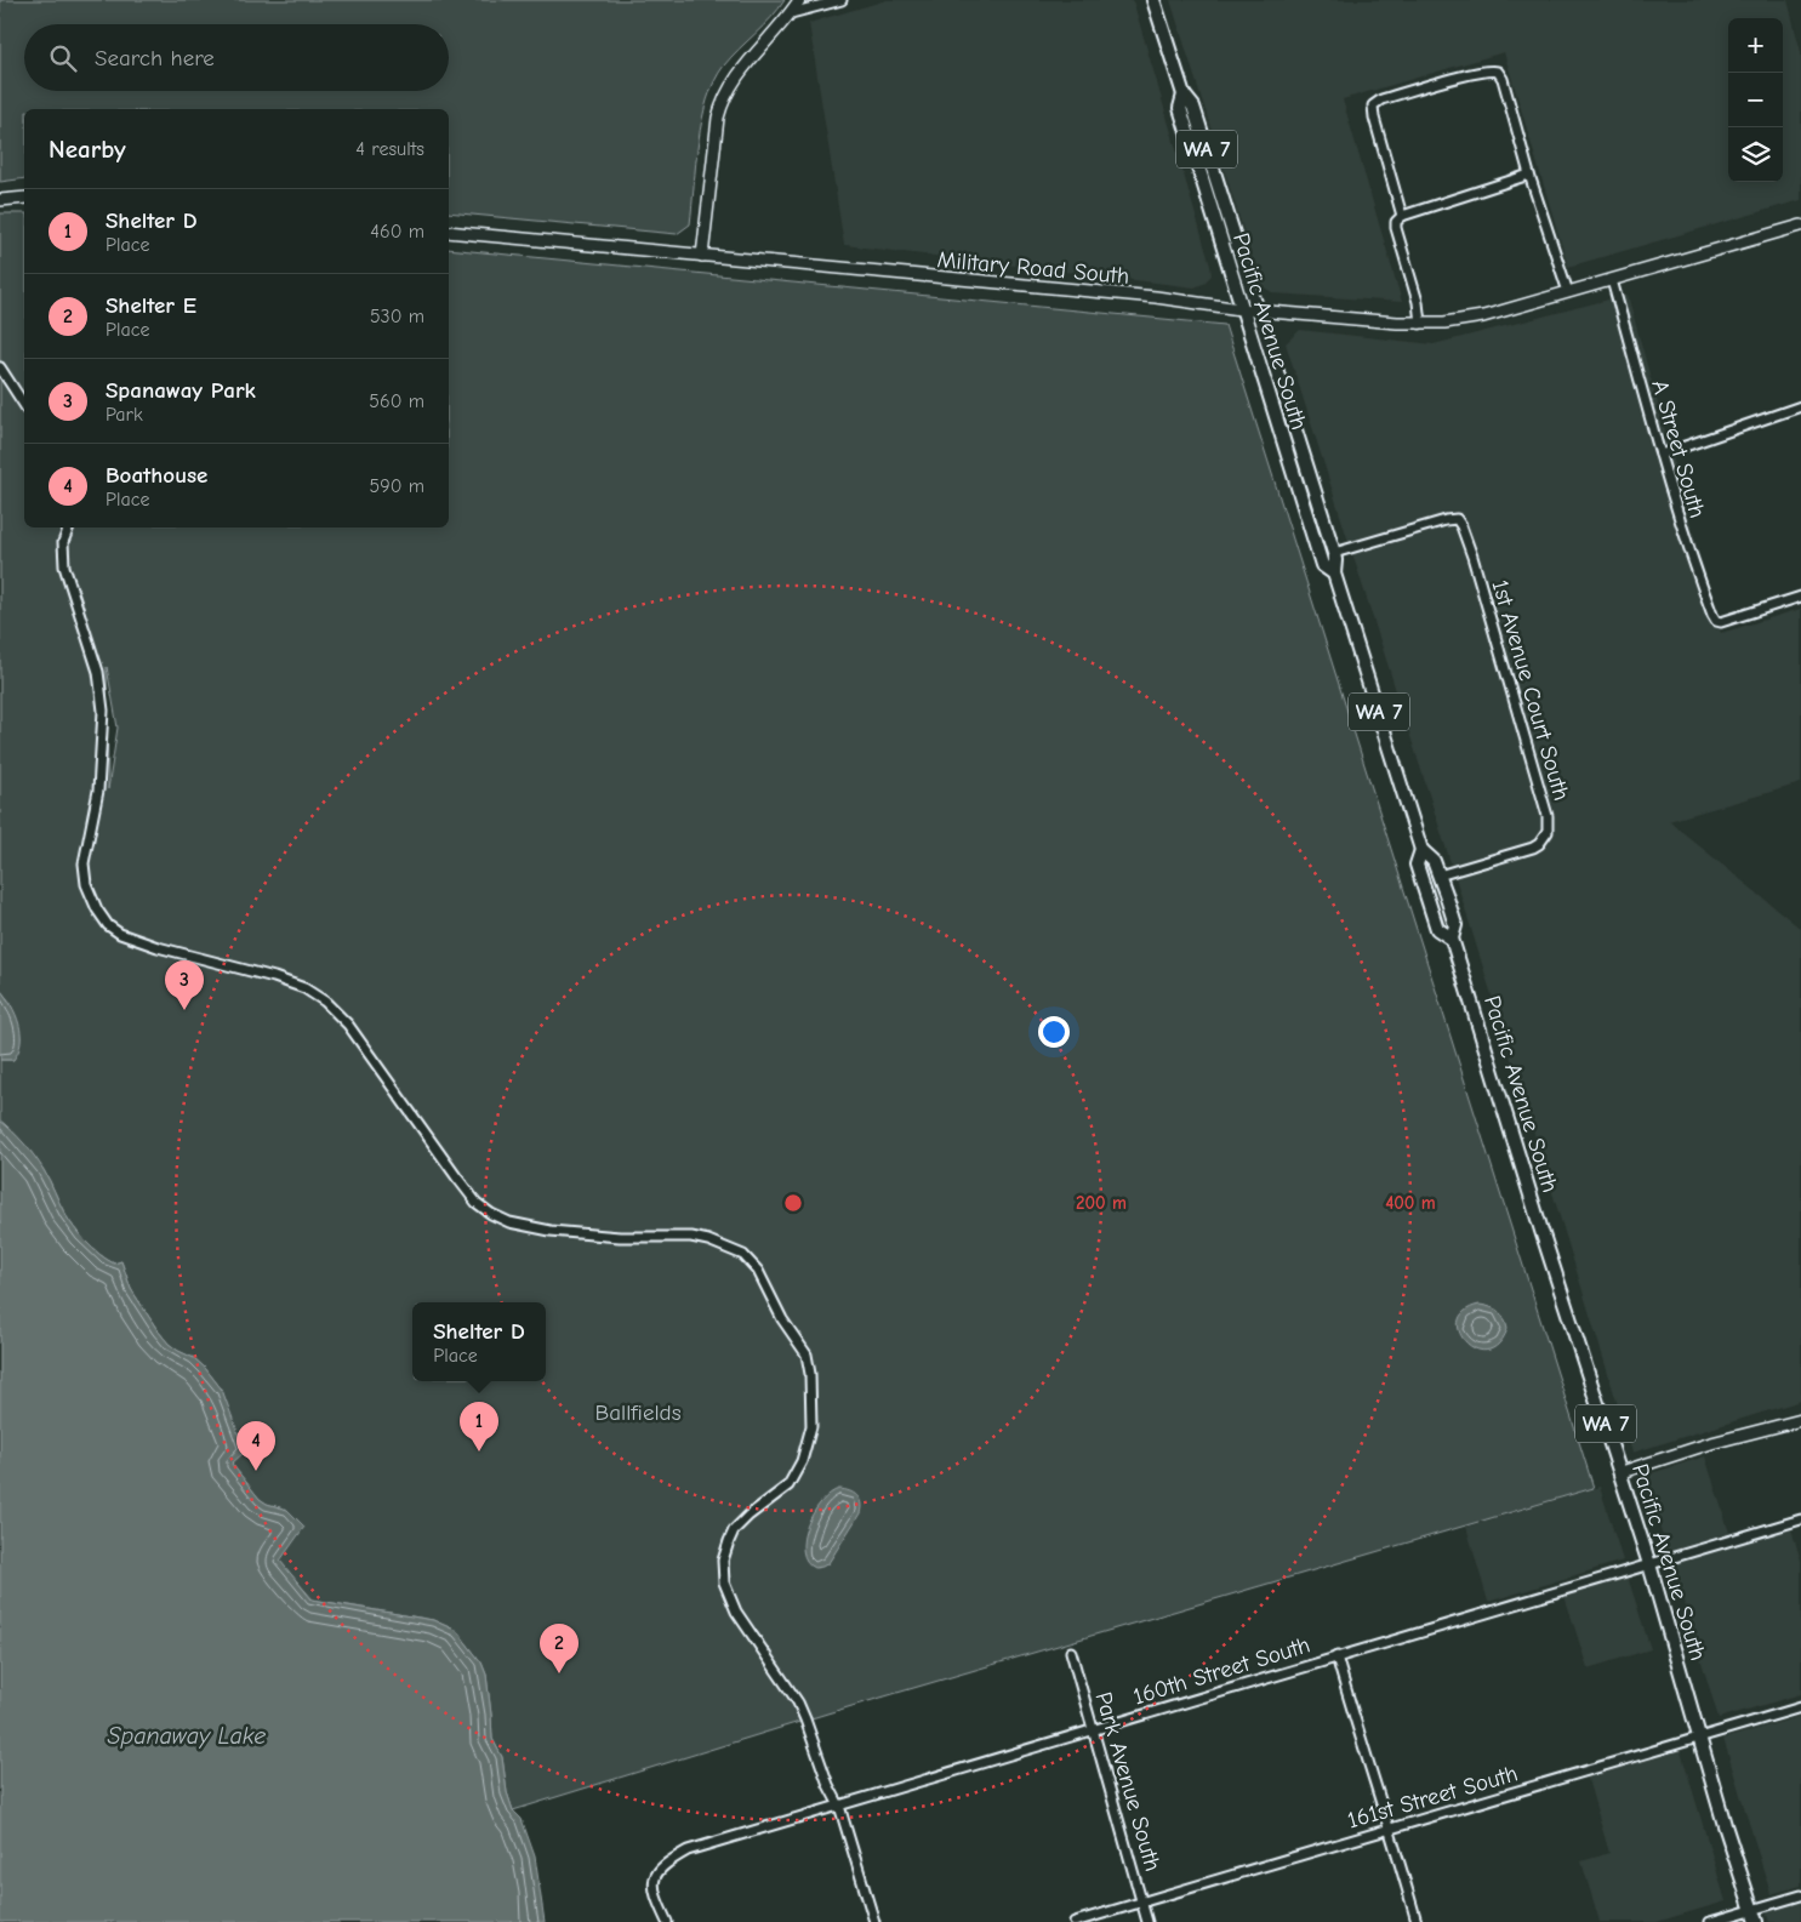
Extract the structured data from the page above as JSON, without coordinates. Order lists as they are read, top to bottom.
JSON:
{
  "streets": {
    "main road": ["WA 7", "Military Road South", "Pacific Avenue South"],
    "street": [
      "A Street South",
      "1st Avenue Court South",
      "160th Street South",
      "Park Avenue South",
      "161st Street South"
    ]
  },
  "crossings": [
    ["Military Road South", "Pacific Avenue South"],
    ["Military Road South", "A Street South"],
    ["Pacific Avenue South", "1st Avenue Court South"],
    ["Pacific Avenue South", "160th Street South"],
    ["Pacific Avenue South", "161st Street South"],
    ["160th Street South", "Park Avenue South"],
    ["Park Avenue South", "161st Street South"]
  ],
  "water": ["Spanaway Lake"],
  "parks": ["Ballfields"],
  "page": {
    "map_buttons": ["+", "−"],
    "search": "Search here",
    "heading": ["Nearby", "4 results"],
    "list": [
      {
        "mark": "1",
        "name": "Shelter D",
        "note": "Place",
        "value": "460 m"
      },
      {
        "mark": "2",
        "name": "Shelter E",
        "note": "Place",
        "value": "530 m"
      },
      {
        "mark": "3",
        "name": "Spanaway Park",
        "note": "Park",
        "value": "560 m"
      },
      {
        "mark": "4",
        "name": "Boathouse",
        "note": "Place",
        "value": "590 m"
      }
    ],
    "pins": [
      "3",
      "1",
      "4",
      "2"
    ],
    "popup": ["Shelter D", "Place"]
  },
  "rings": ["200 m", "400 m"]
}
